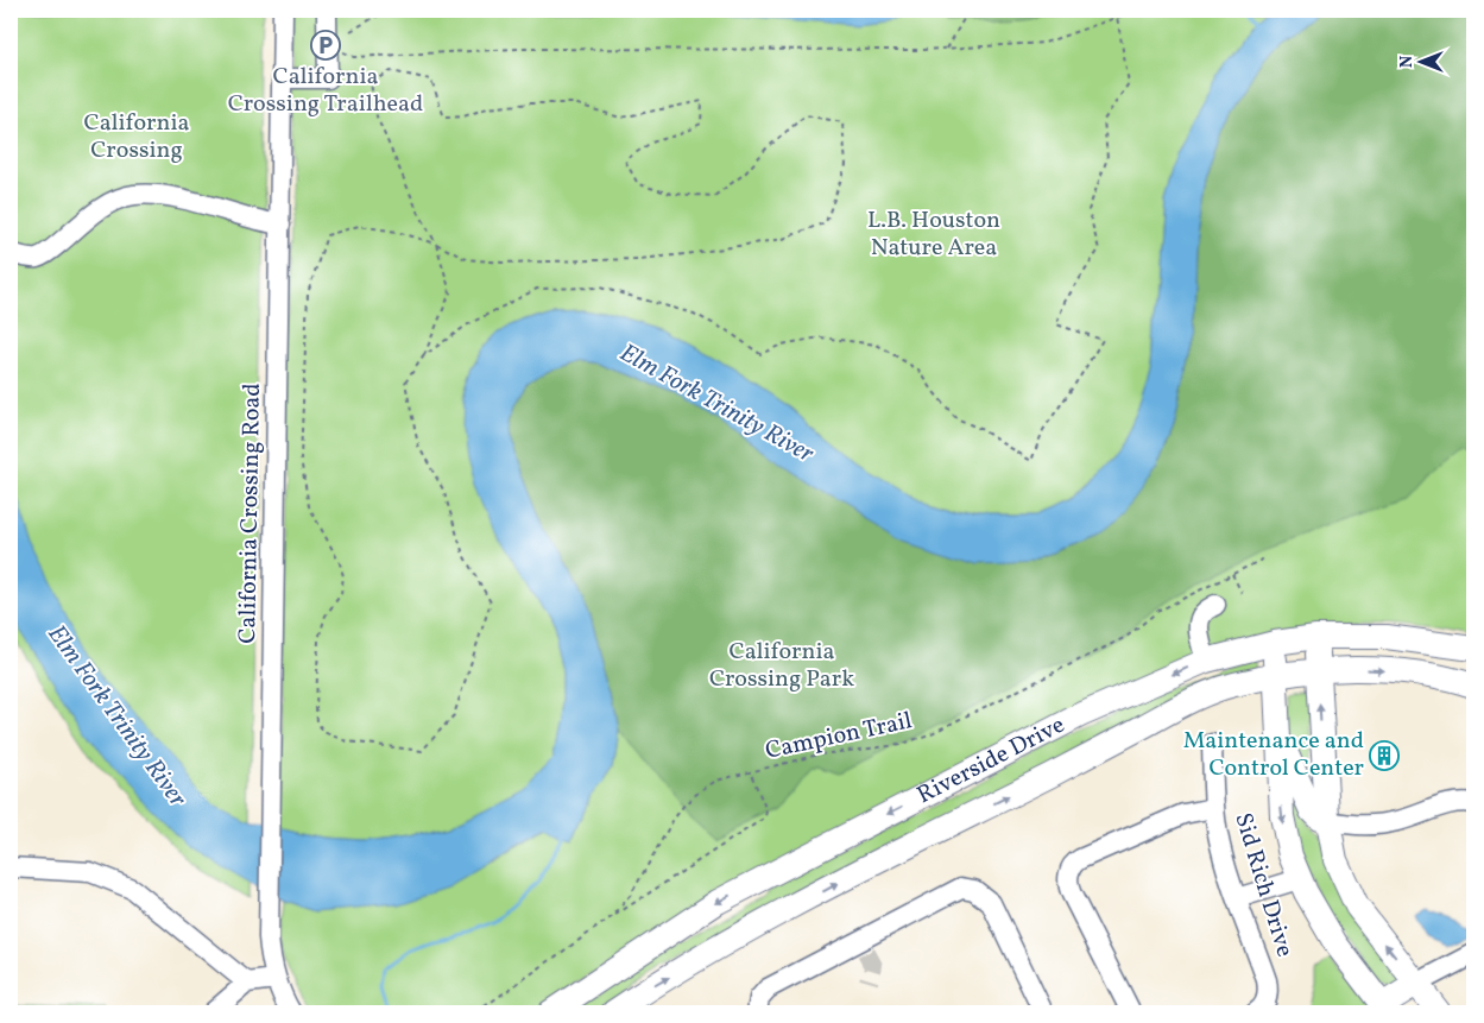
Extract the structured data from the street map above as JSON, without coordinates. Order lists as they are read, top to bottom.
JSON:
{
  "streets": {
    "main road": ["Riverside Drive"],
    "street": ["California Crossing Road", "Sid Rich Drive"],
    "path": ["Campion Trail"]
  },
  "water": ["Elm Fork Trinity River"],
  "parks": ["California Crossing", "L.B. Houston Nature Area", "California Crossing Park"],
  "places": {
    "parking": ["California Crossing Trailhead"],
    "building": ["Maintenance and Control Center"]
  },
  "north": "left"
}
